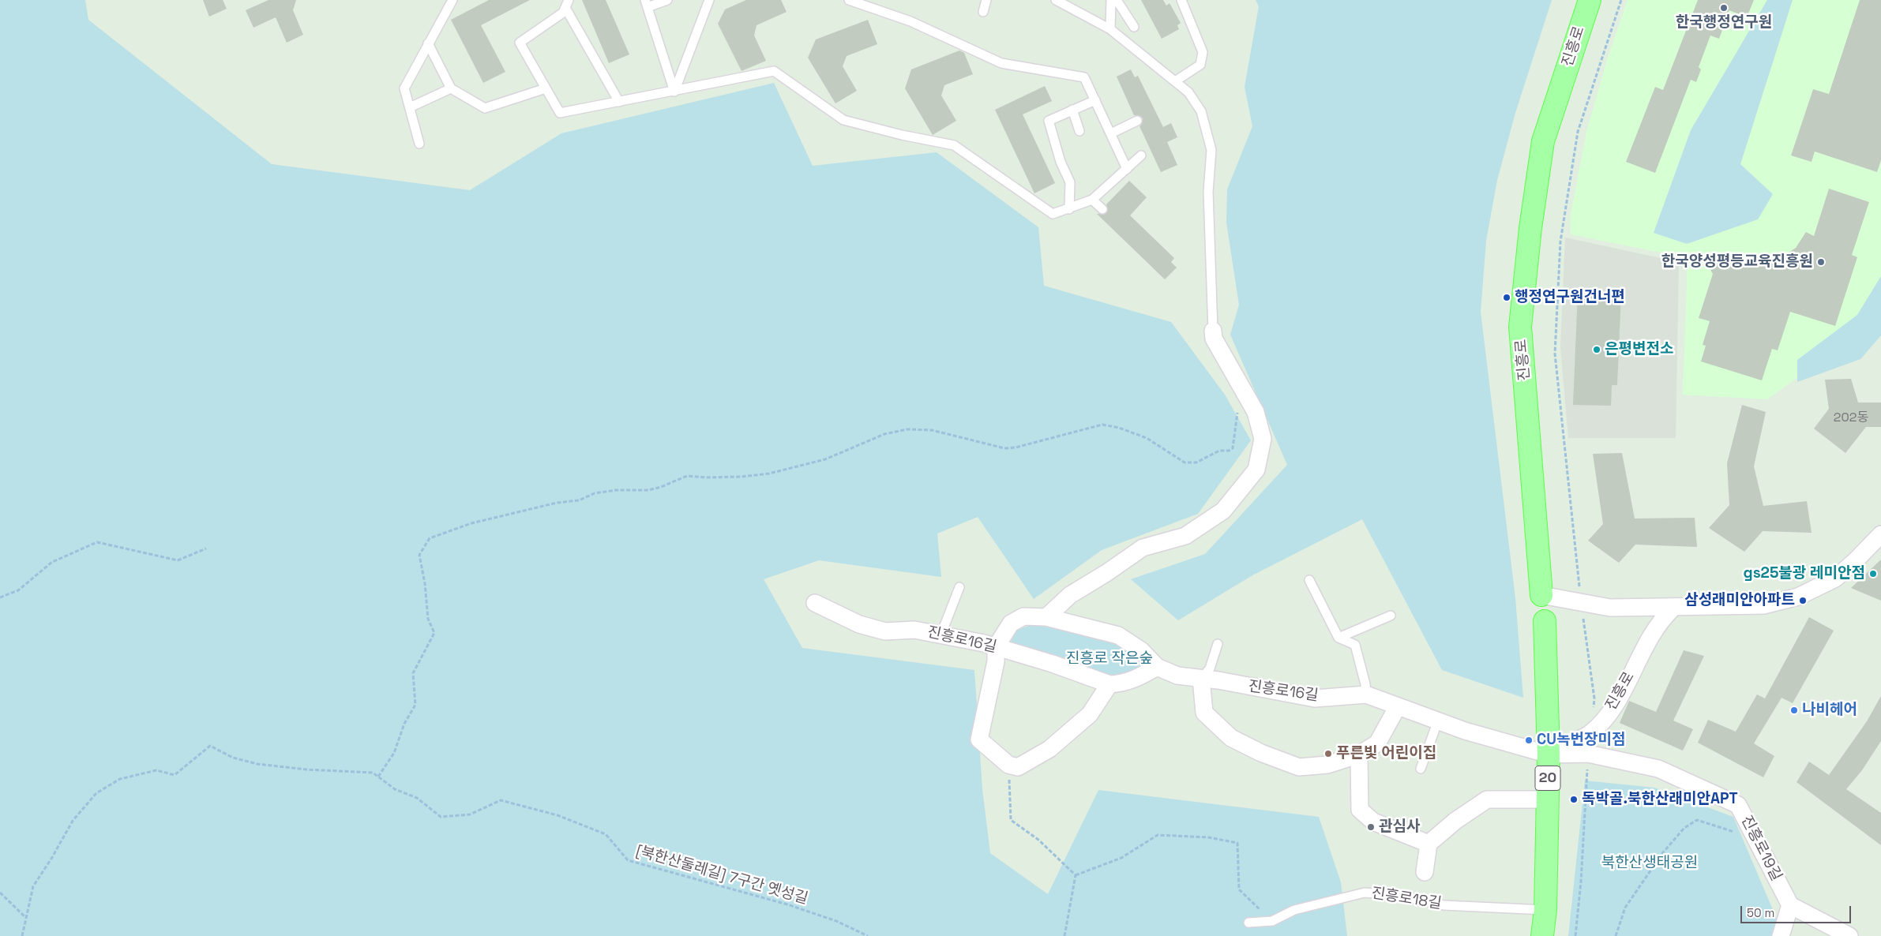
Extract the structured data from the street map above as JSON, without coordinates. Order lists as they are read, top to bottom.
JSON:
{
  "streets": {
    "main road": ["진흥로", "20"],
    "street": ["진흥로16길", "진흥로19길"],
    "lane": ["진흥로18길"],
    "path": ["[북한산둘레길] 7구간 옛성길"]
  },
  "crossings": [
    ["진흥로", "진흥로16길"],
    ["진흥로", "20"],
    ["진흥로", "진흥로19길"],
    ["진흥로16길", "20"],
    ["진흥로16길", "진흥로19길"],
    ["20", "진흥로19길"],
    ["20", "진흥로18길"]
  ],
  "parks": ["진흥로 작은숲", "북한산생태공원"],
  "places": [
    "한국행정연구원",
    "한국양성평등교육진흥원",
    "행정연구원건너편",
    "은평변전소",
    "gs25불광 레미안점",
    "삼성래미안아파트",
    "나비헤어",
    "CU녹번장미점",
    "푸른빛 어린이집",
    "독박골.북한산래미안APT",
    "관심사"
  ],
  "house_numbers": ["202동"],
  "scale_bar": "50 m"
}
